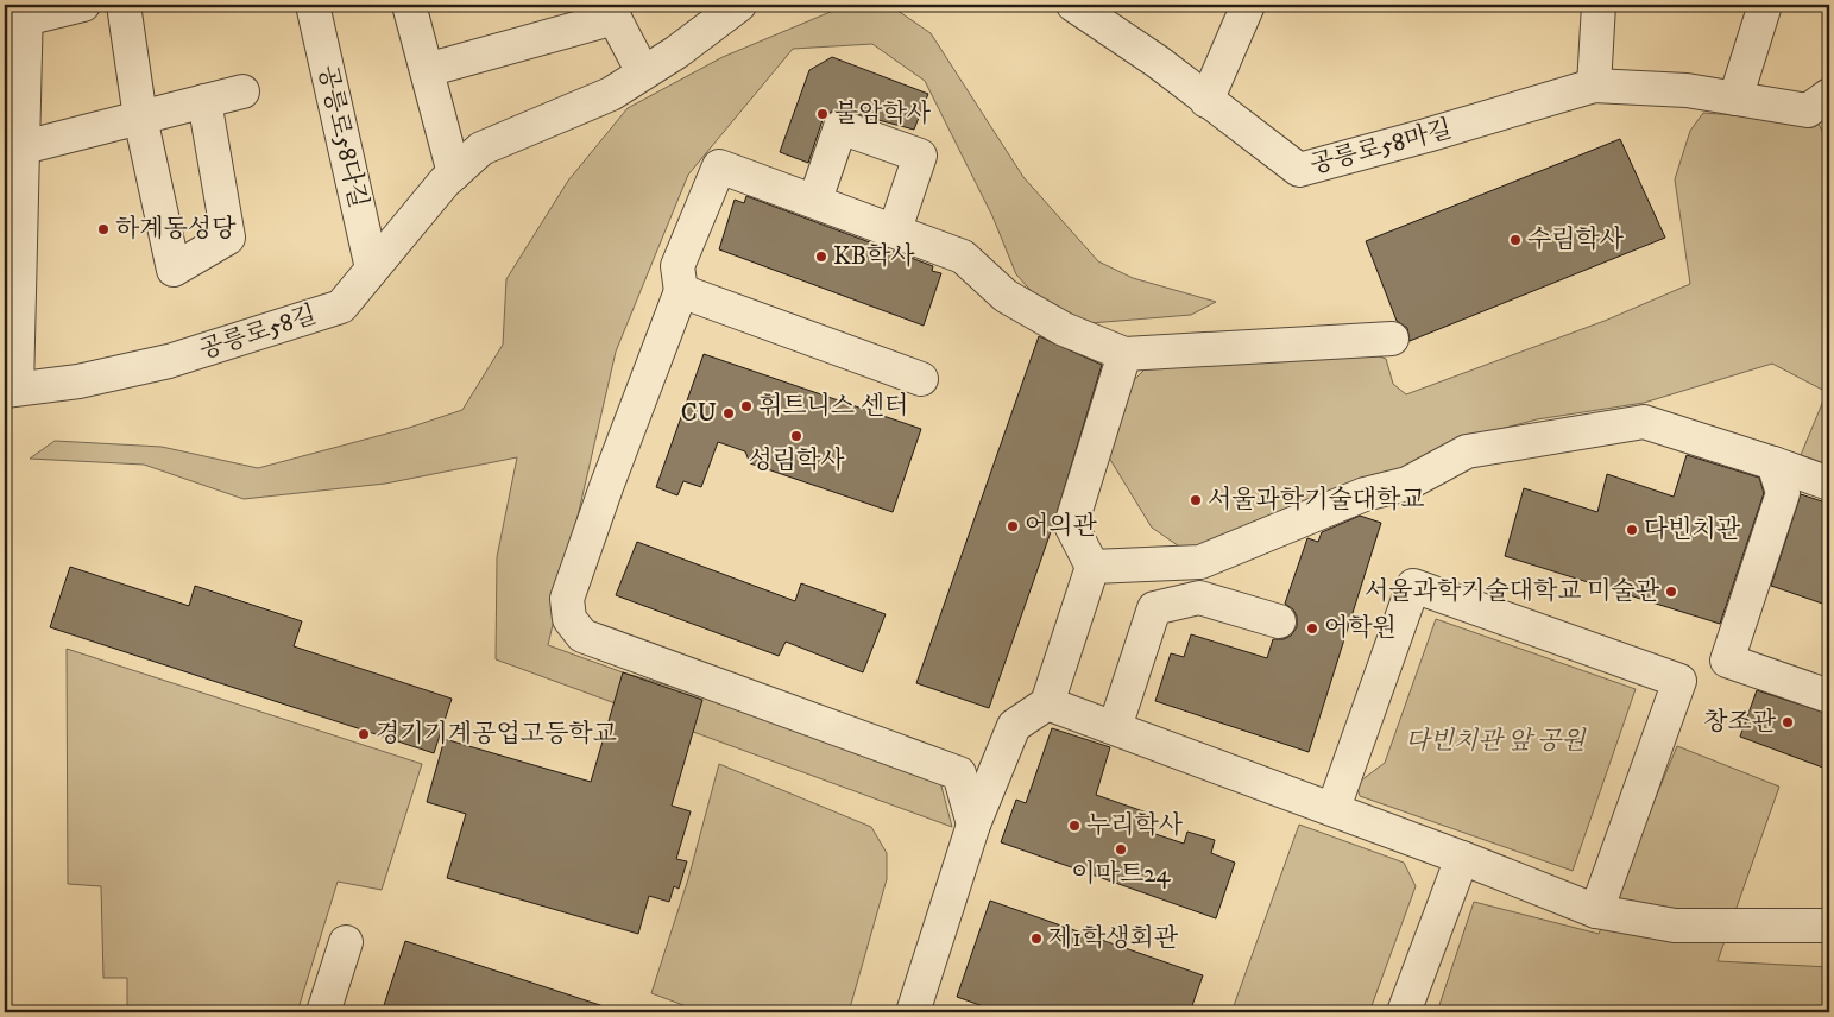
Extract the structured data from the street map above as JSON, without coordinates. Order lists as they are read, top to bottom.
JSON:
{
  "streets": {
    "street": ["공릉로58다길", "공릉로58마길", "공릉로58길"]
  },
  "crossings": [
    ["공릉로58다길", "공릉로58길"]
  ],
  "parks": ["다빈치관 앞 공원"],
  "places": [
    "불암학사",
    "하계동성당",
    "수림학사",
    "KB학사",
    "휘트니스 센터",
    "CU",
    "성림학사",
    "서울과학기술대학교",
    "어의관",
    "다빈치관",
    "서울과학기술대학교 미술관",
    "어학원",
    "창조관",
    "경기기계공업고등학교",
    "누리학사",
    "이마트24",
    "제1학생회관"
  ]
}
